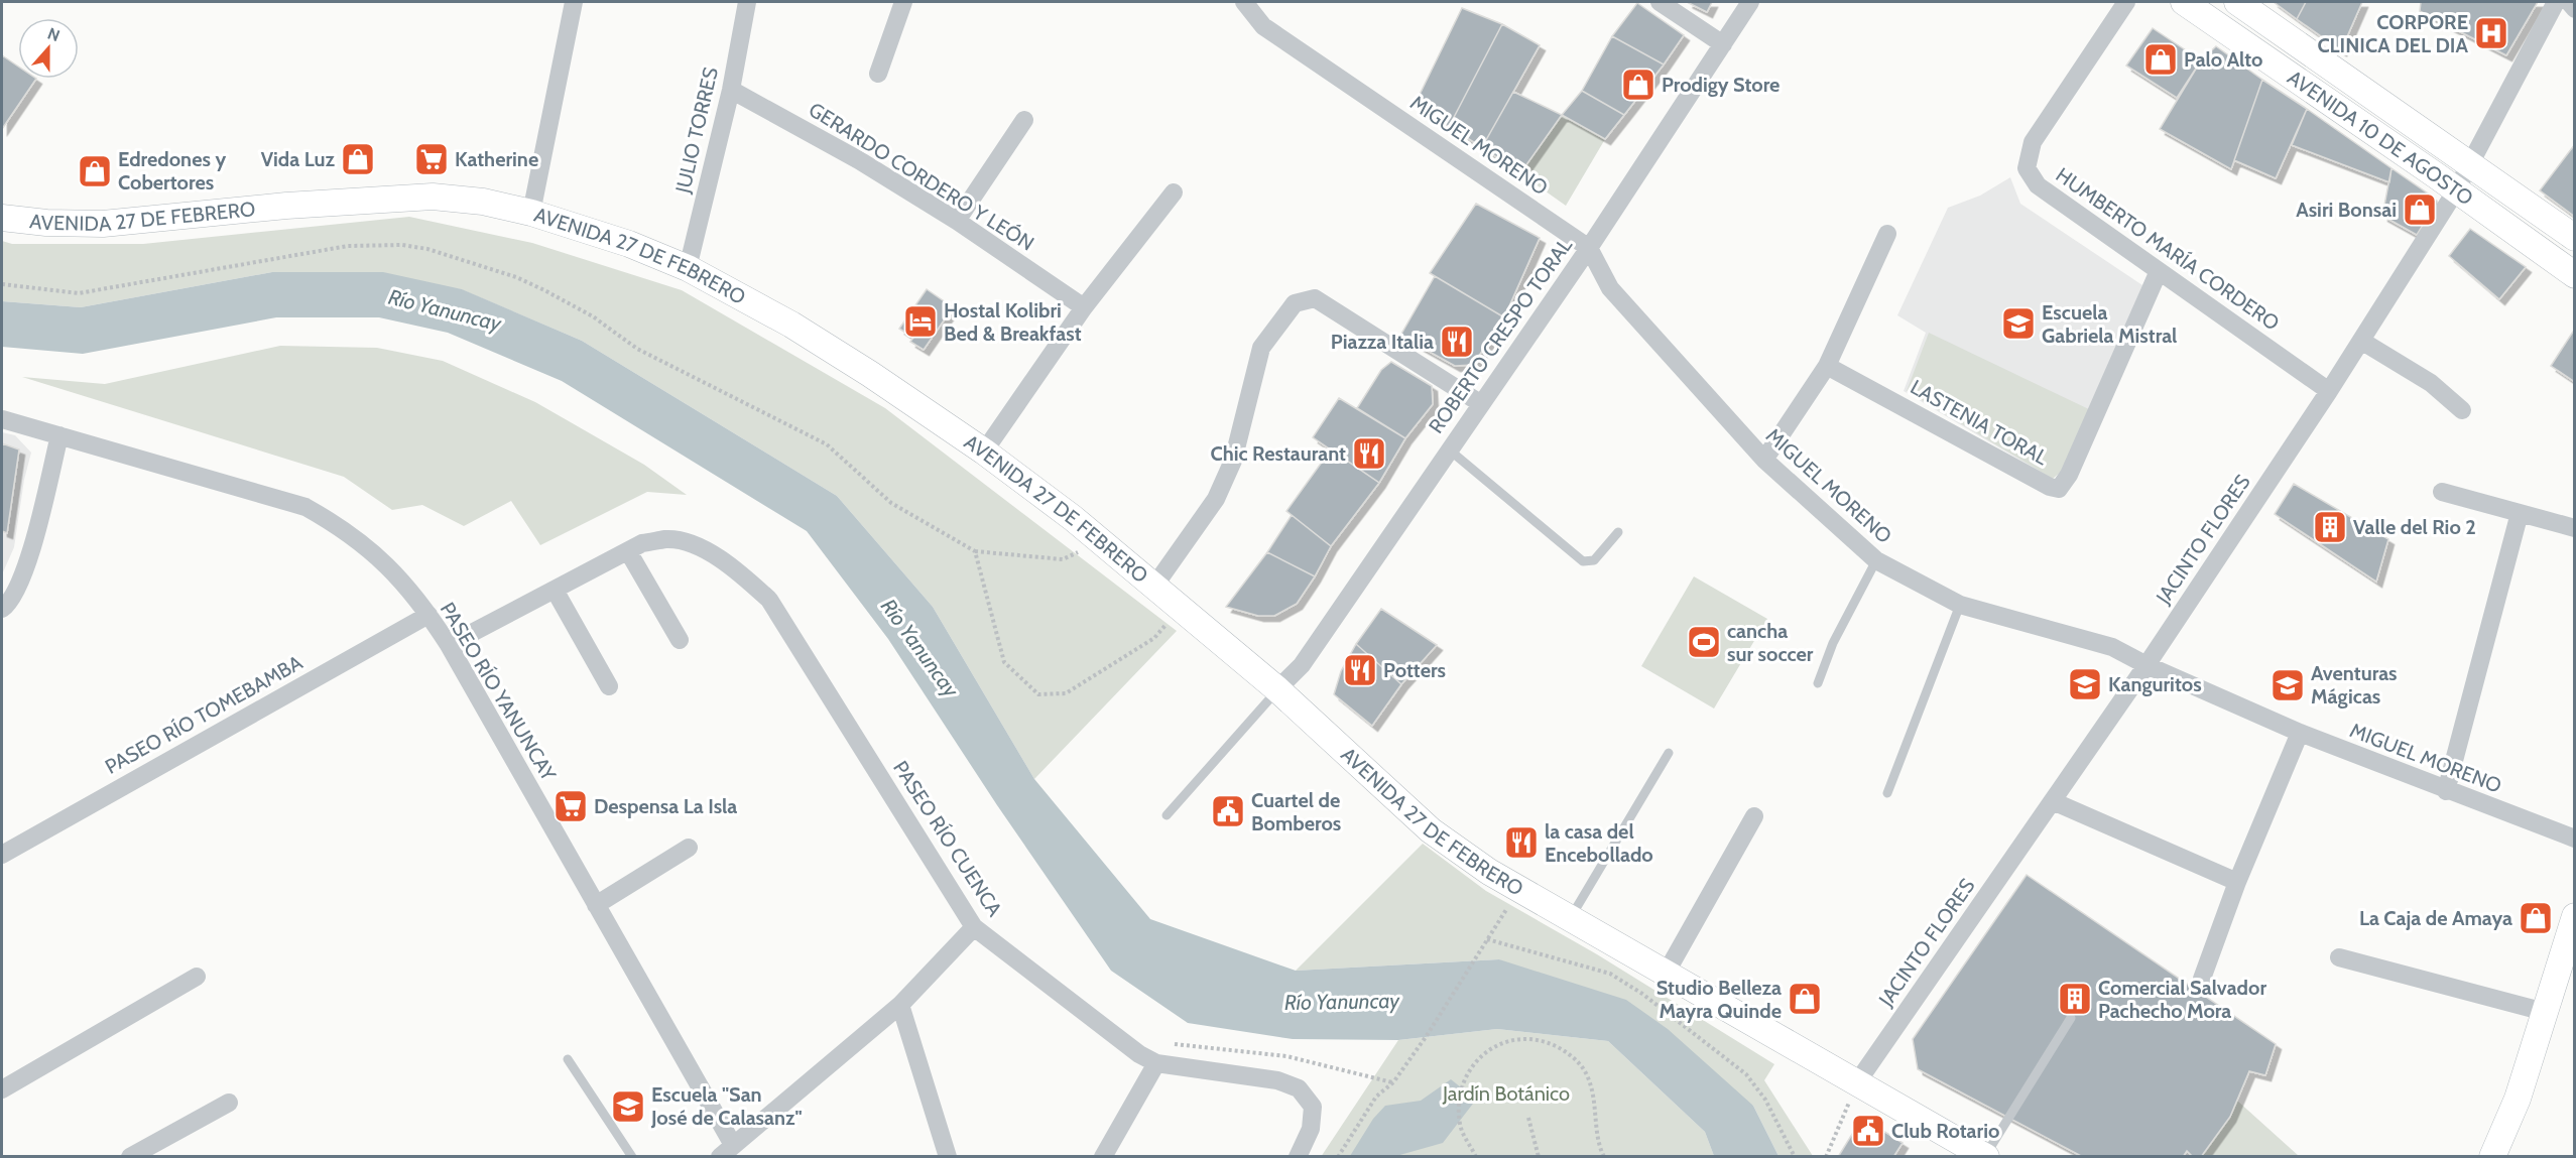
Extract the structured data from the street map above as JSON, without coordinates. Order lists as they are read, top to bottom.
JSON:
{
  "streets": {
    "street": [
      "JULIO TORRES",
      "AVENIDA 10 DE AGOSTO",
      "MIGUEL MORENO",
      "GERARDO CORDERO Y LEÓN",
      "AVENIDA 27 DE FEBRERO",
      "HUMBERTO MARÍA CORDERO",
      "ROBERTO CRESPO TORAL",
      "LASTENIA TORAL",
      "JACINTO FLORES",
      "PASEO RÍO YANUNCAY",
      "PASEO RÍO TOMEBAMBA",
      "PASEO RÍO CUENCA"
    ]
  },
  "crossings": [
    ["JULIO TORRES", "GERARDO CORDERO Y LEÓN"],
    ["JULIO TORRES", "AVENIDA 27 DE FEBRERO"],
    ["AVENIDA 10 DE AGOSTO", "JACINTO FLORES"],
    ["MIGUEL MORENO", "ROBERTO CRESPO TORAL"],
    ["MIGUEL MORENO", "JACINTO FLORES"],
    ["AVENIDA 27 DE FEBRERO", "ROBERTO CRESPO TORAL"],
    ["AVENIDA 27 DE FEBRERO", "JACINTO FLORES"],
    ["HUMBERTO MARÍA CORDERO", "LASTENIA TORAL"],
    ["HUMBERTO MARÍA CORDERO", "JACINTO FLORES"],
    ["PASEO RÍO YANUNCAY", "PASEO RÍO TOMEBAMBA"]
  ],
  "water": ["Río Yanuncay"],
  "parks": ["Jardín Botánico"],
  "places": {
    "hospital": ["CORPORE CLINICA DEL DIA"],
    "shop": [
      "Palo Alto",
      "Prodigy Store",
      "Vida Luz",
      "Edredones y Cobertores",
      "Asiri Bonsai",
      "La Caja de Amaya",
      "Studio Belleza Mayra Quinde"
    ],
    "supermarket": ["Katherine", "Despensa La Isla"],
    "hotel": ["Hostal Kolibri Bed & Breakfast"],
    "school or university": [
      "Escuela Gabriela Mistral",
      "Kanguritos",
      "Aventuras Mágicas",
      "Escuela \"San José de Calasanz\""
    ],
    "restaurant": [
      "Piazza Italia",
      "Chic Restaurant",
      "Potters",
      "la casa del Encebollado"
    ],
    "building": ["Valle del Rio 2", "Comercial Salvador Pachecho Mora"],
    "sports": ["cancha sur soccer"],
    "public building": ["Cuartel de Bomberos", "Club Rotario"]
  },
  "north": "top"
}
